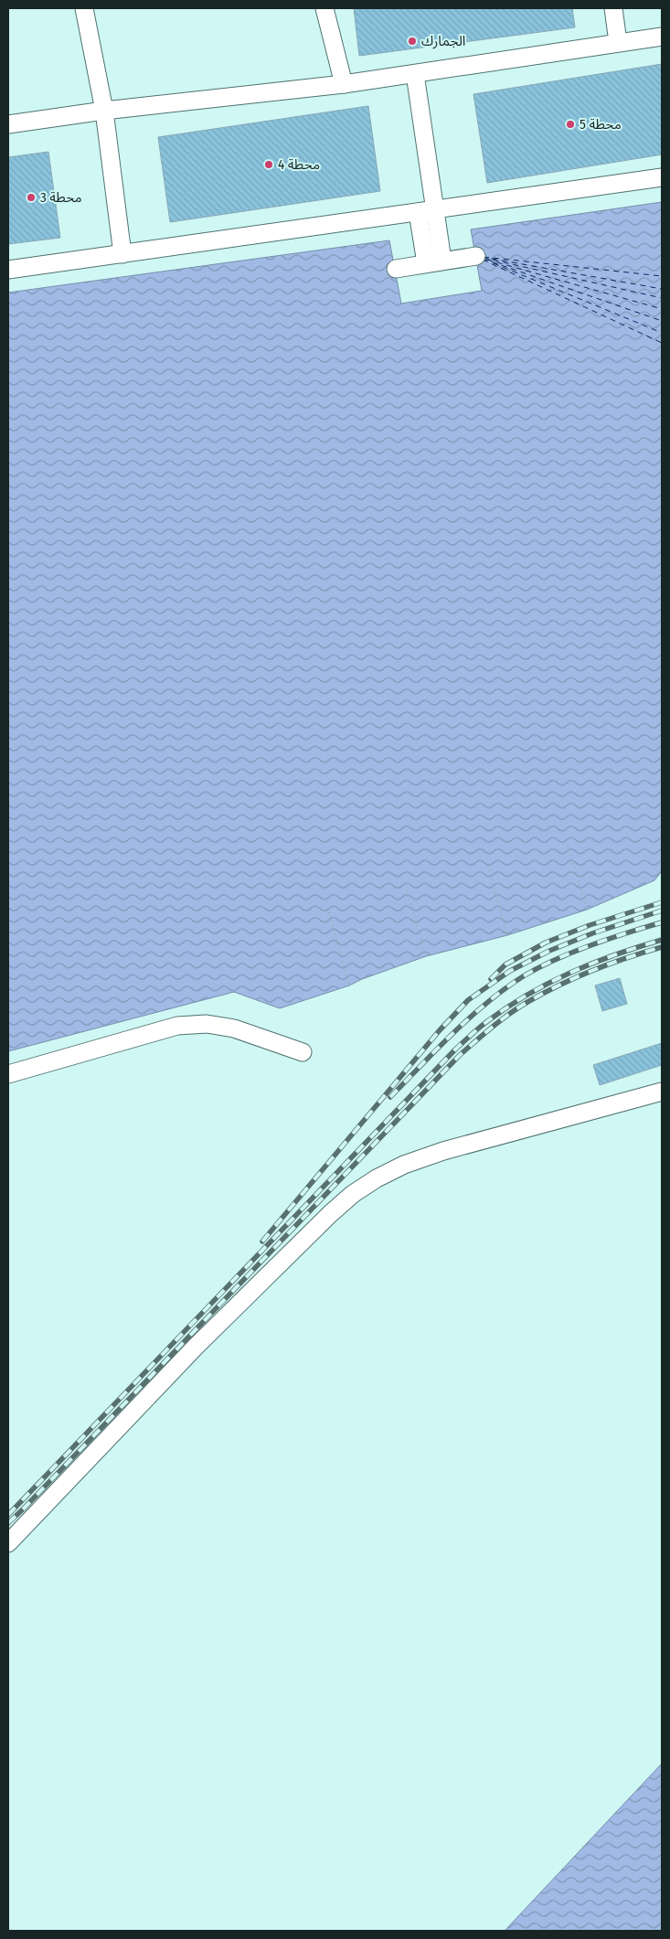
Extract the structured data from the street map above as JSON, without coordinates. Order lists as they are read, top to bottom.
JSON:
{
  "places": [
    "الجمارك",
    "محطة 5",
    "محطة 4",
    "محطة 3"
  ]
}
